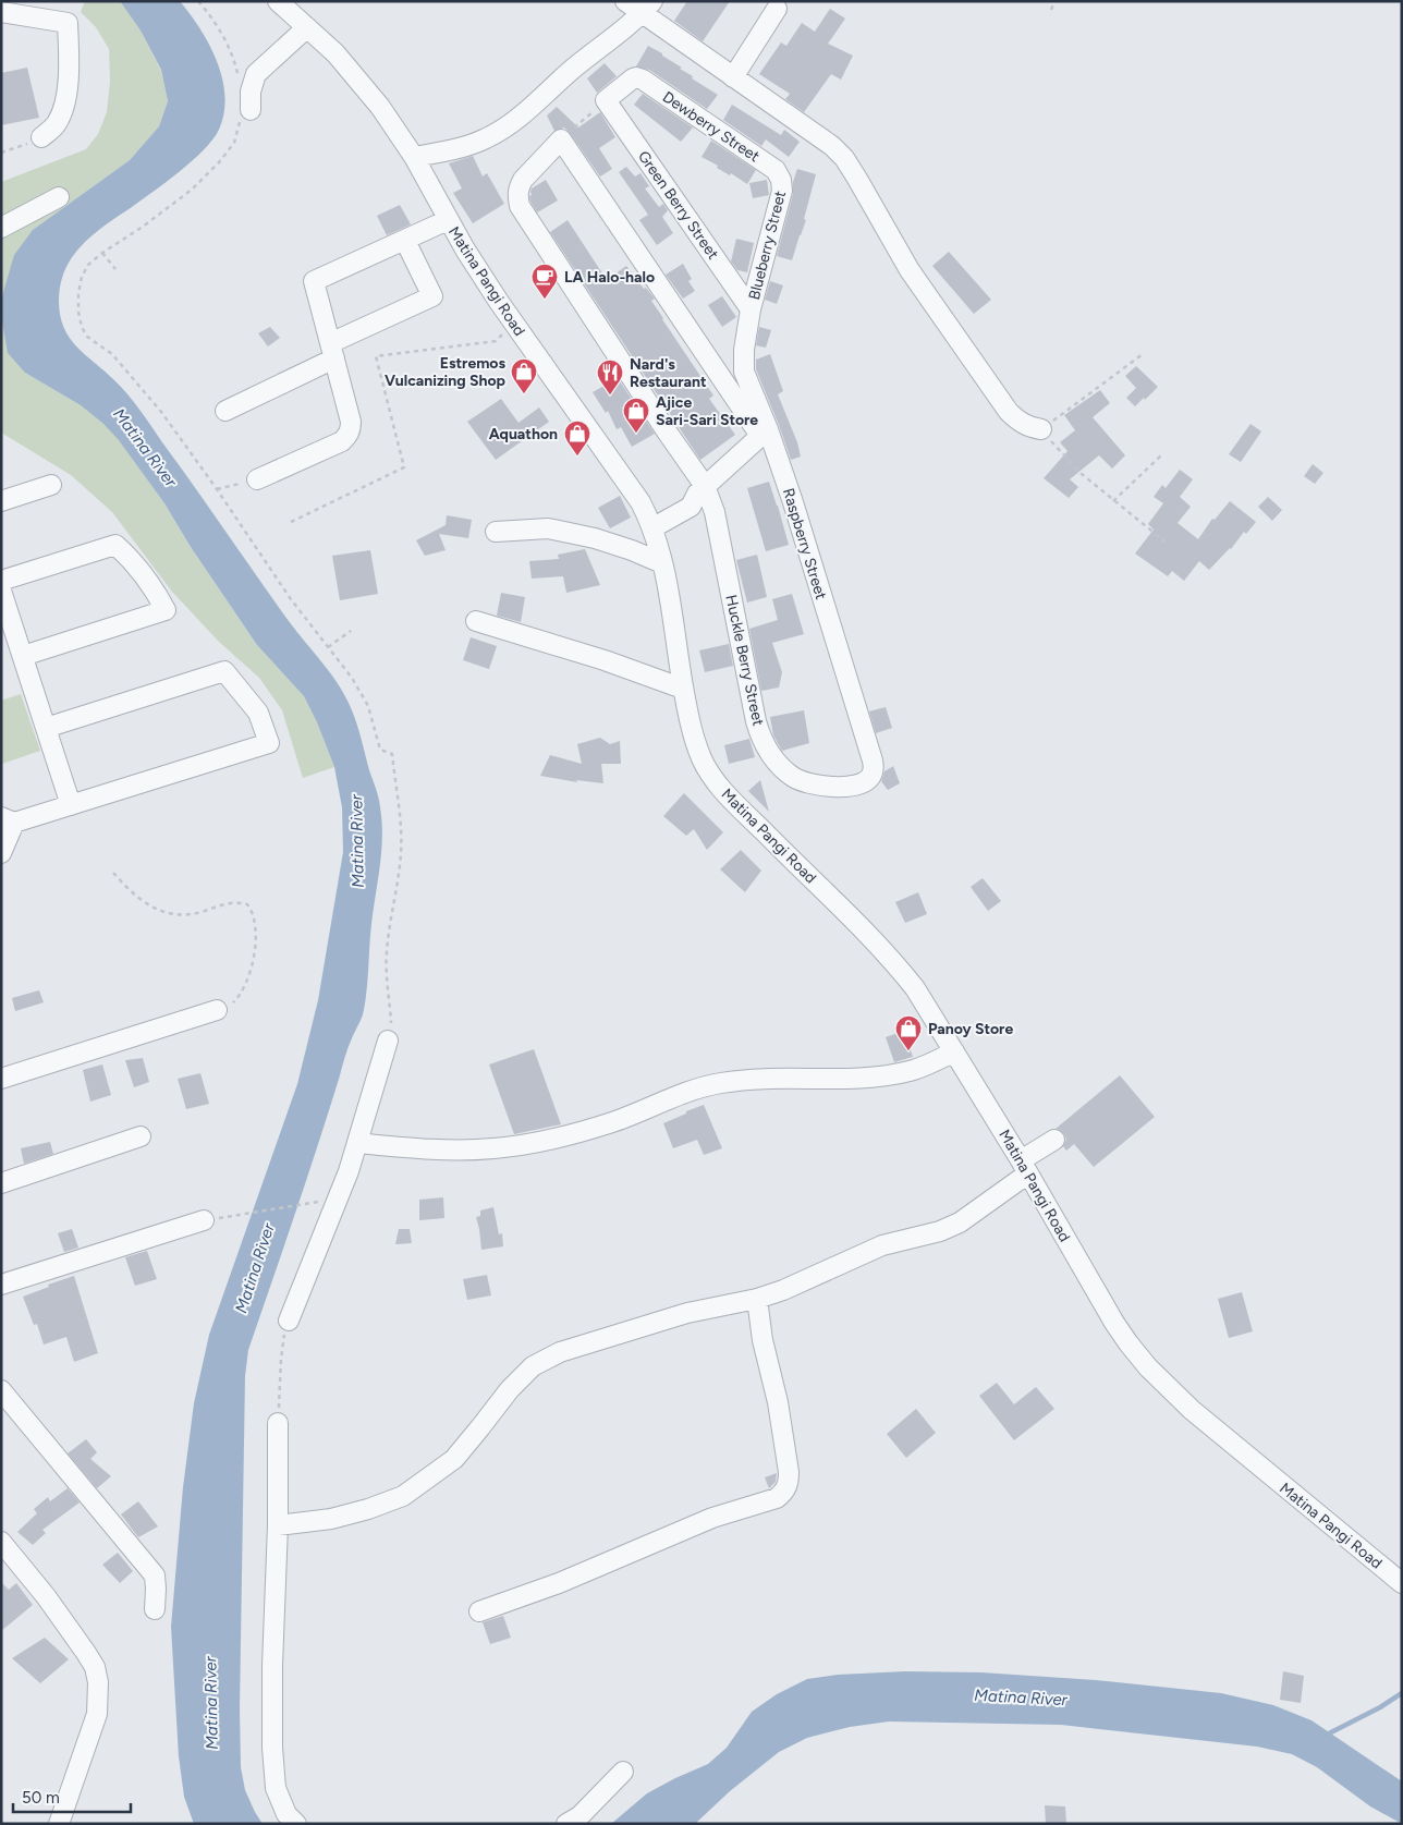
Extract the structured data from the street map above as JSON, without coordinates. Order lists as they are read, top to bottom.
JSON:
{
  "streets": {
    "street": [
      "Dewberry Street",
      "Green Berry Street",
      "Blueberry Street",
      "Matina Pangi Road",
      "Raspberry Street",
      "Huckle Berry Street"
    ]
  },
  "crossings": [
    ["Dewberry Street", "Green Berry Street"],
    ["Dewberry Street", "Blueberry Street"],
    ["Green Berry Street", "Blueberry Street"],
    ["Green Berry Street", "Raspberry Street"],
    ["Blueberry Street", "Raspberry Street"],
    ["Raspberry Street", "Huckle Berry Street"]
  ],
  "water": ["Matina River"],
  "places": {
    "cafe": ["LA Halo-halo"],
    "shop": [
      "Estremos Vulcanizing Shop",
      "Ajice Sari-Sari Store",
      "Aquathon",
      "Panoy Store"
    ],
    "restaurant": ["Nard's Restaurant"]
  },
  "scale_bar": "50 m"
}
